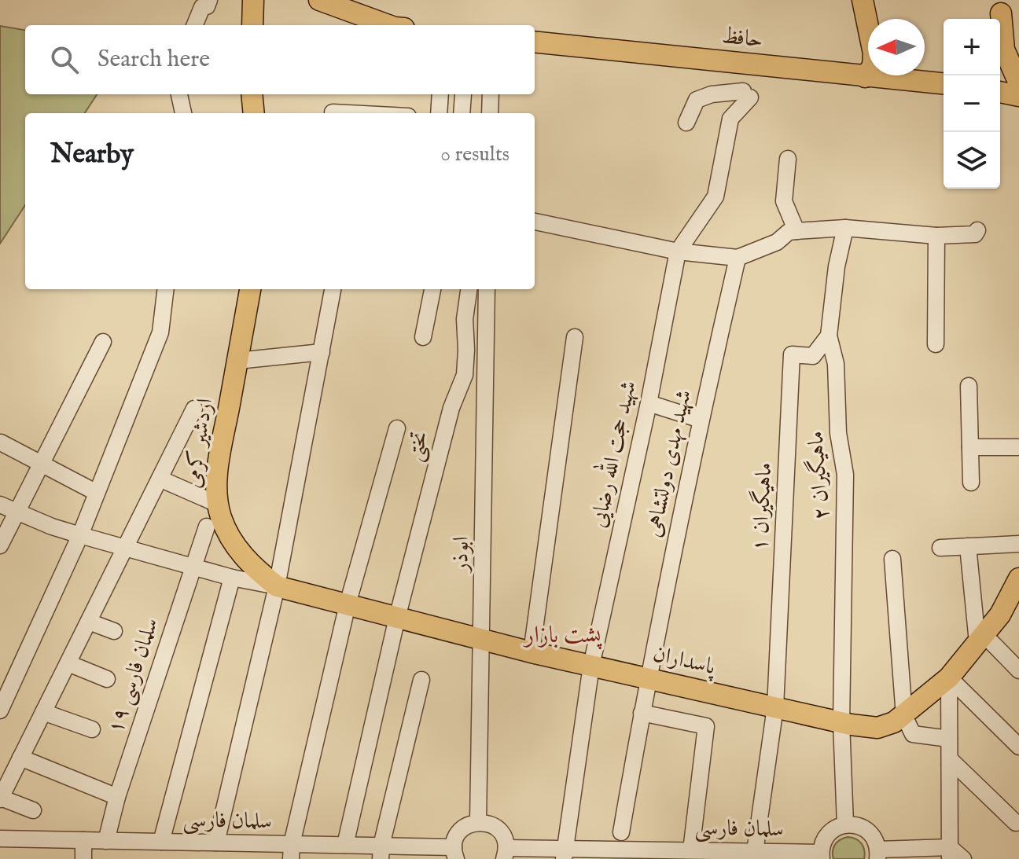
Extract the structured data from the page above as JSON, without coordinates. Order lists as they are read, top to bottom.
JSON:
{
  "streets": {
    "main road": ["حافظ", "اردشیر کرمی", "پاسداران"],
    "street": [
      "تختی",
      "شهید حجت الله رضایی",
      "شهید مهدی دولتشاهی",
      "ماهیگیران ۲",
      "ماهیگیران ۱",
      "ابوذر",
      "سلمان فارسی ۱۹",
      "سلمان فارسی"
    ]
  },
  "crossings": [
    ["اردشیر کرمی", "پاسداران"],
    ["تختی", "پاسداران"],
    ["تختی", "سلمان فارسی"],
    ["شهید حجت الله رضایی", "پاسداران"],
    ["شهید حجت الله رضایی", "سلمان فارسی"],
    ["شهید مهدی دولتشاهی", "پاسداران"],
    ["ماهیگیران ۲", "ماهیگیران ۱"],
    ["ماهیگیران ۲", "پاسداران"],
    ["ماهیگیران ۱", "پاسداران"],
    ["ابوذر", "پاسداران"],
    ["سلمان فارسی ۱۹", "سلمان فارسی"]
  ],
  "districts": ["پشت بازار"],
  "north": "left",
  "page": {
    "map_buttons": ["+", "−"],
    "search": "Search here",
    "heading": ["Nearby", "0 results"]
  }
}
